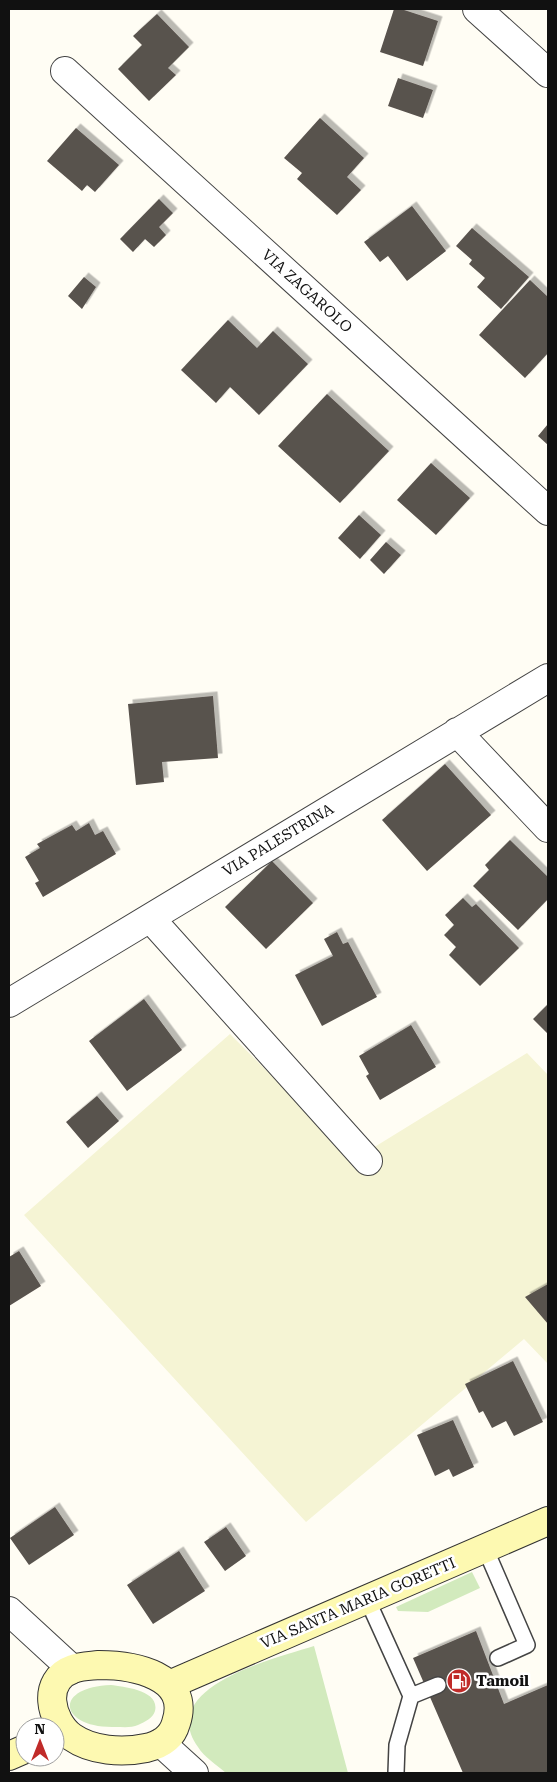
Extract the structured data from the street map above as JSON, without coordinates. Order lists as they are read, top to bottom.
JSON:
{
  "streets": {
    "main road": ["VIA SANTA MARIA GORETTI"],
    "street": ["VIA ZAGAROLO", "VIA PALESTRINA"]
  },
  "places": {
    "fuel station": ["Tamoil"]
  },
  "north": "top"
}
